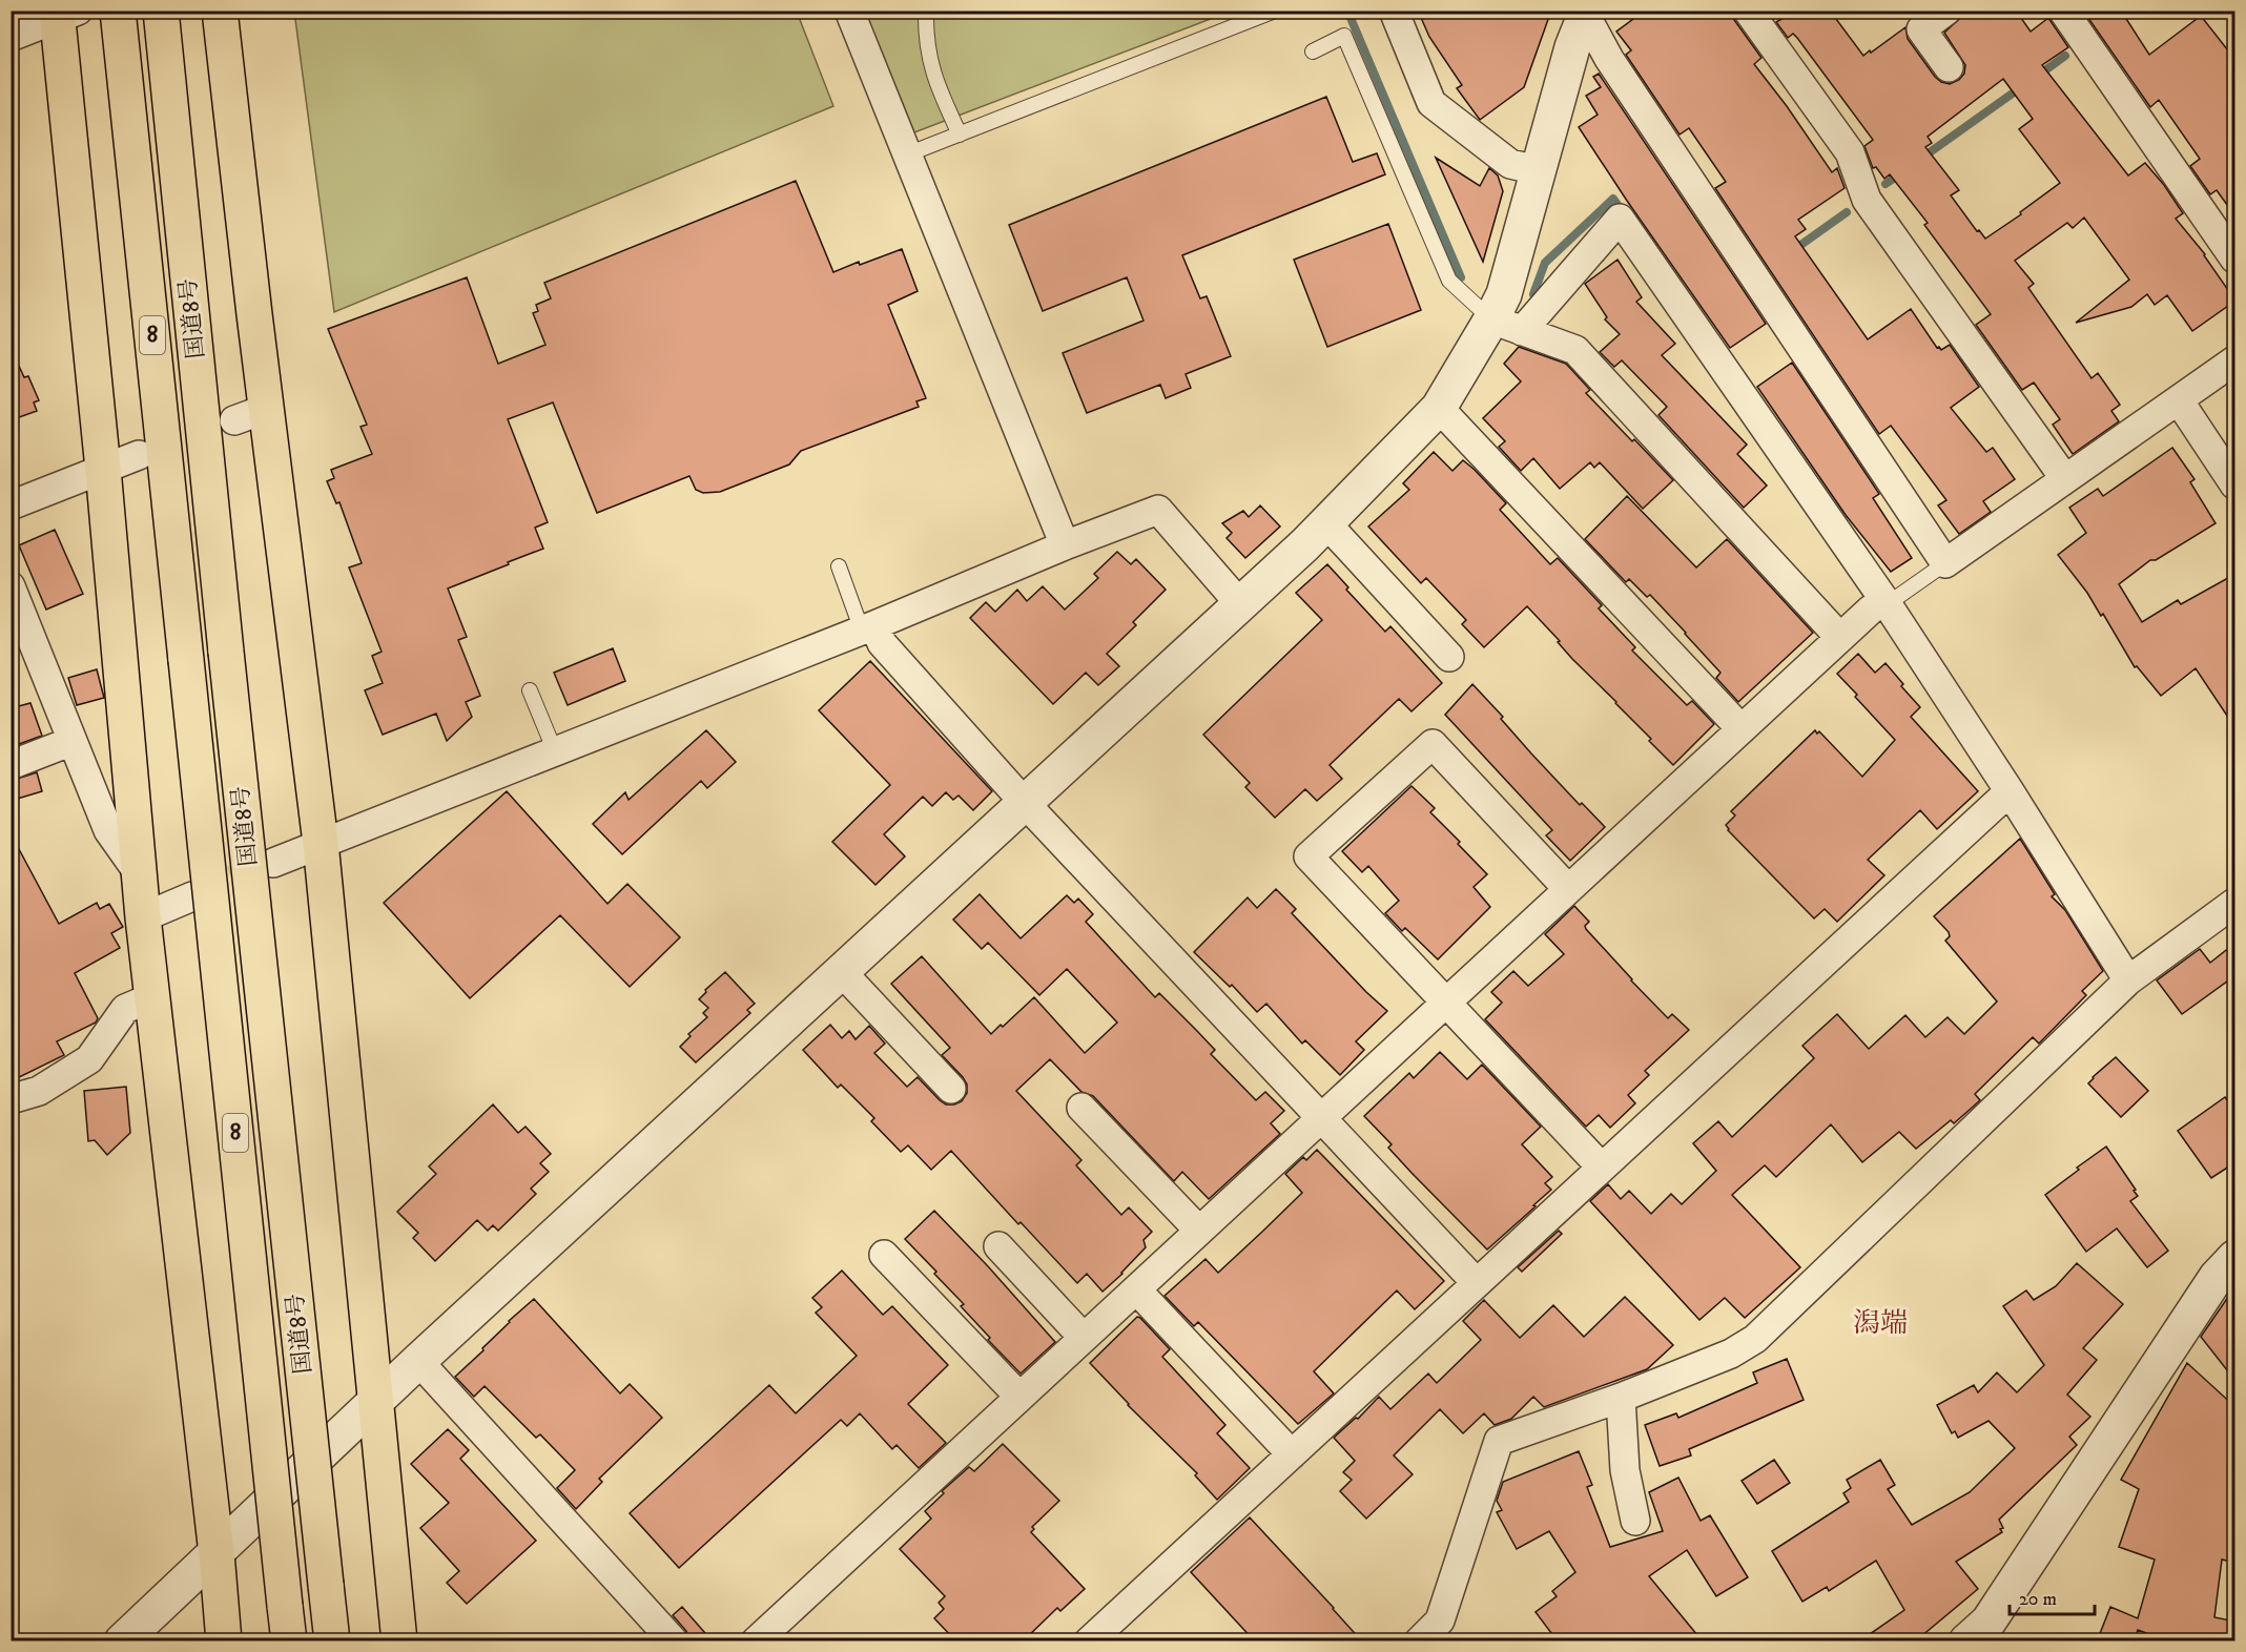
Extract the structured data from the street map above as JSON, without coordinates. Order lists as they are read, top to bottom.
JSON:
{
  "streets": {
    "highway": ["国道8号", "8"]
  },
  "districts": ["潟端"],
  "scale_bar": "20 m"
}
